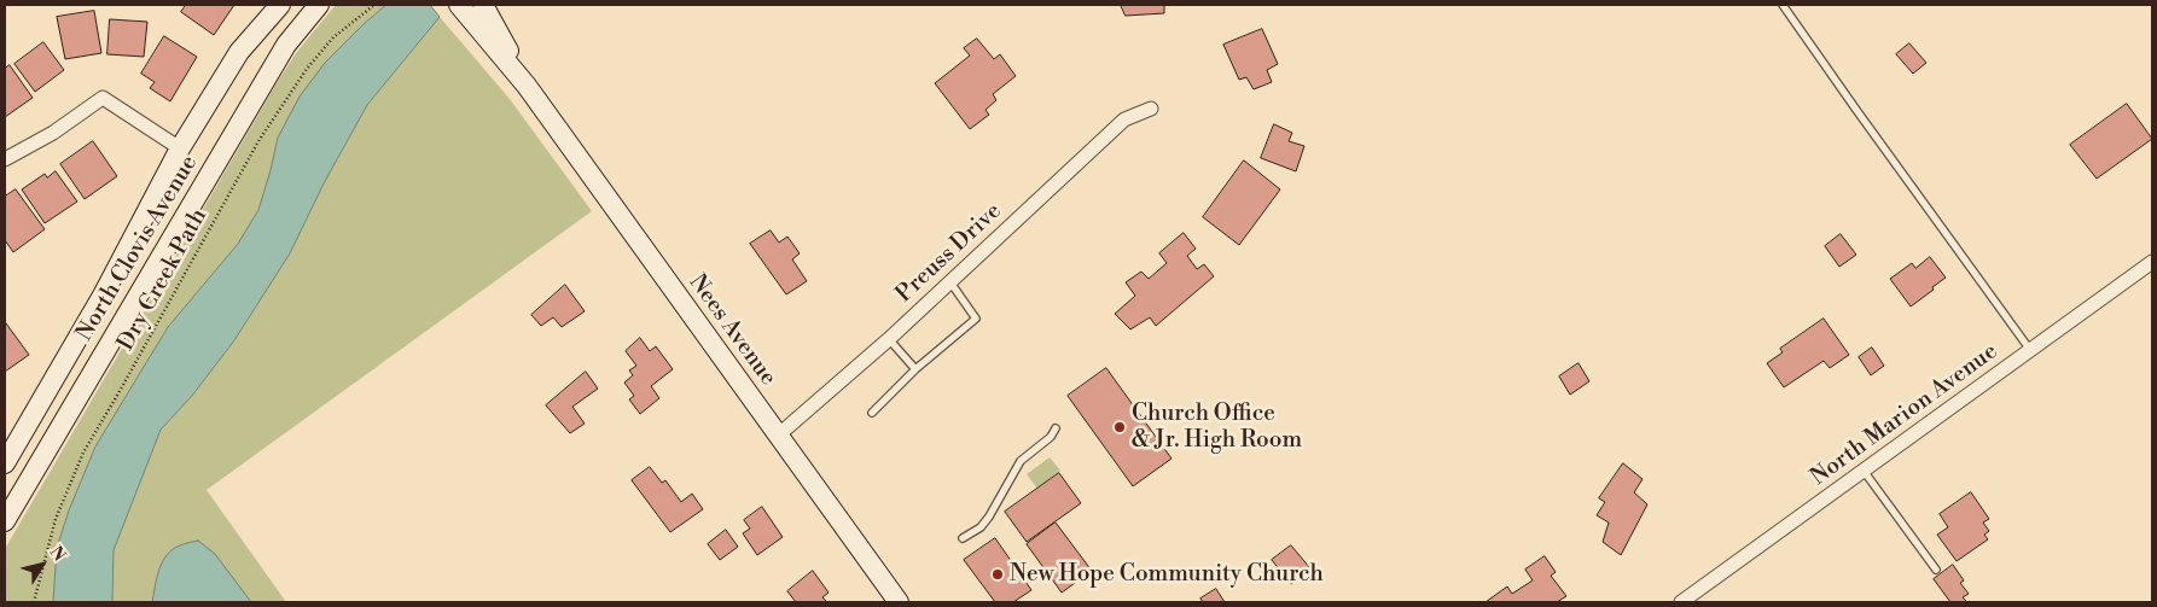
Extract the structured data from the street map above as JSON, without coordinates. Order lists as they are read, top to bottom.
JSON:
{
  "streets": {
    "main road": ["North Clovis Avenue", "Nees Avenue"],
    "street": ["Preuss Drive", "North Marion Avenue"],
    "path": ["Dry Creek Path"]
  },
  "crossings": [
    ["Preuss Drive", "Nees Avenue"]
  ],
  "places": ["Church Office & Jr. High Room", "New Hope Community Church"],
  "north": "top right"
}
